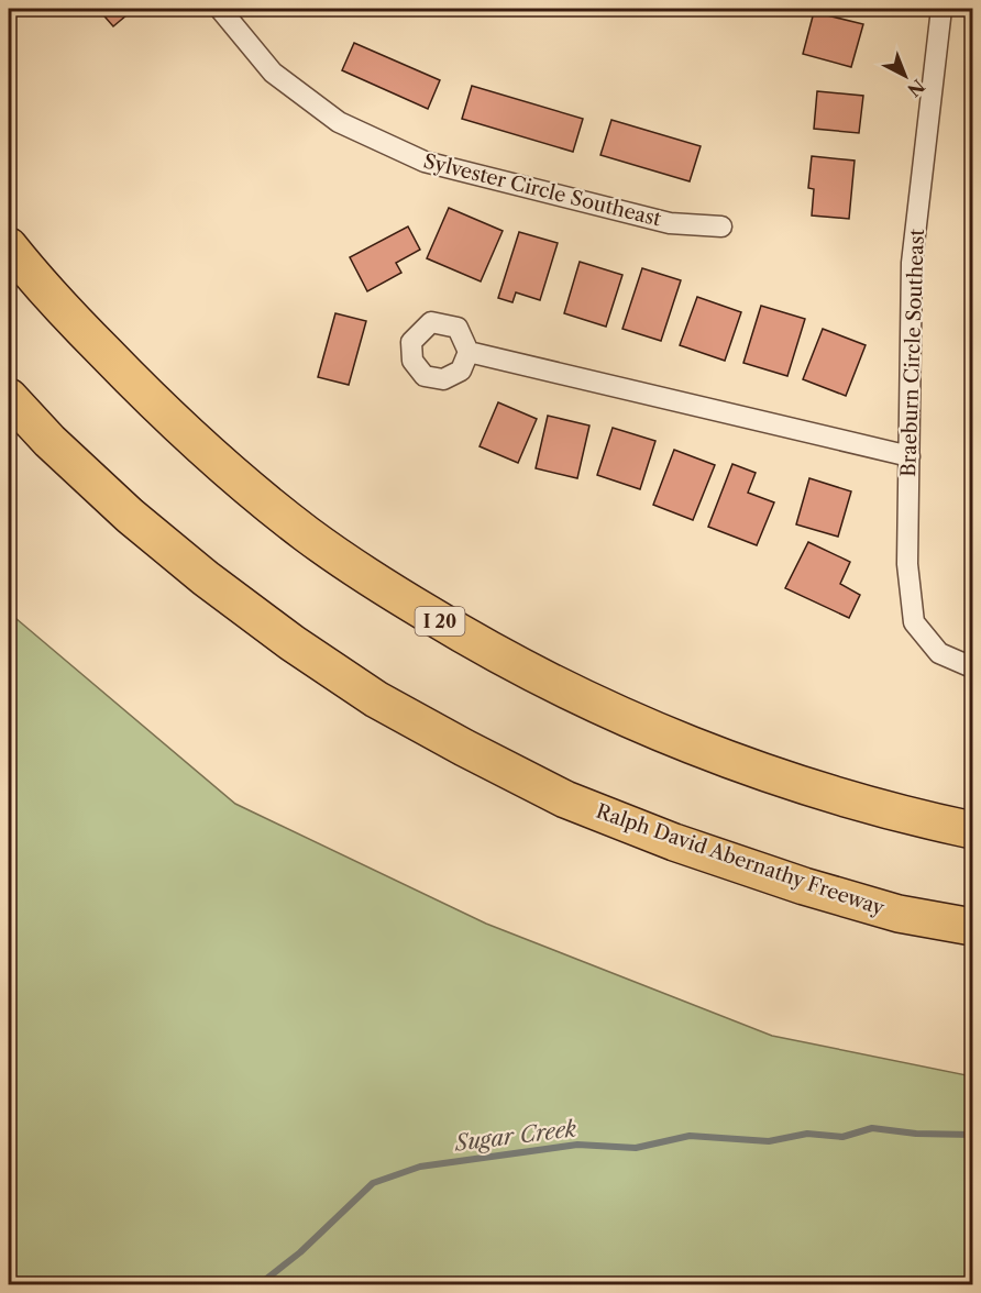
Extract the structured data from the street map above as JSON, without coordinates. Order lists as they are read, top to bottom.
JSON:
{
  "streets": {
    "highway": ["I 20", "Ralph David Abernathy Freeway"],
    "street": ["Sylvester Circle Southeast", "Braeburn Circle Southeast"]
  },
  "water": ["Sugar Creek"],
  "north": "bottom right"
}
